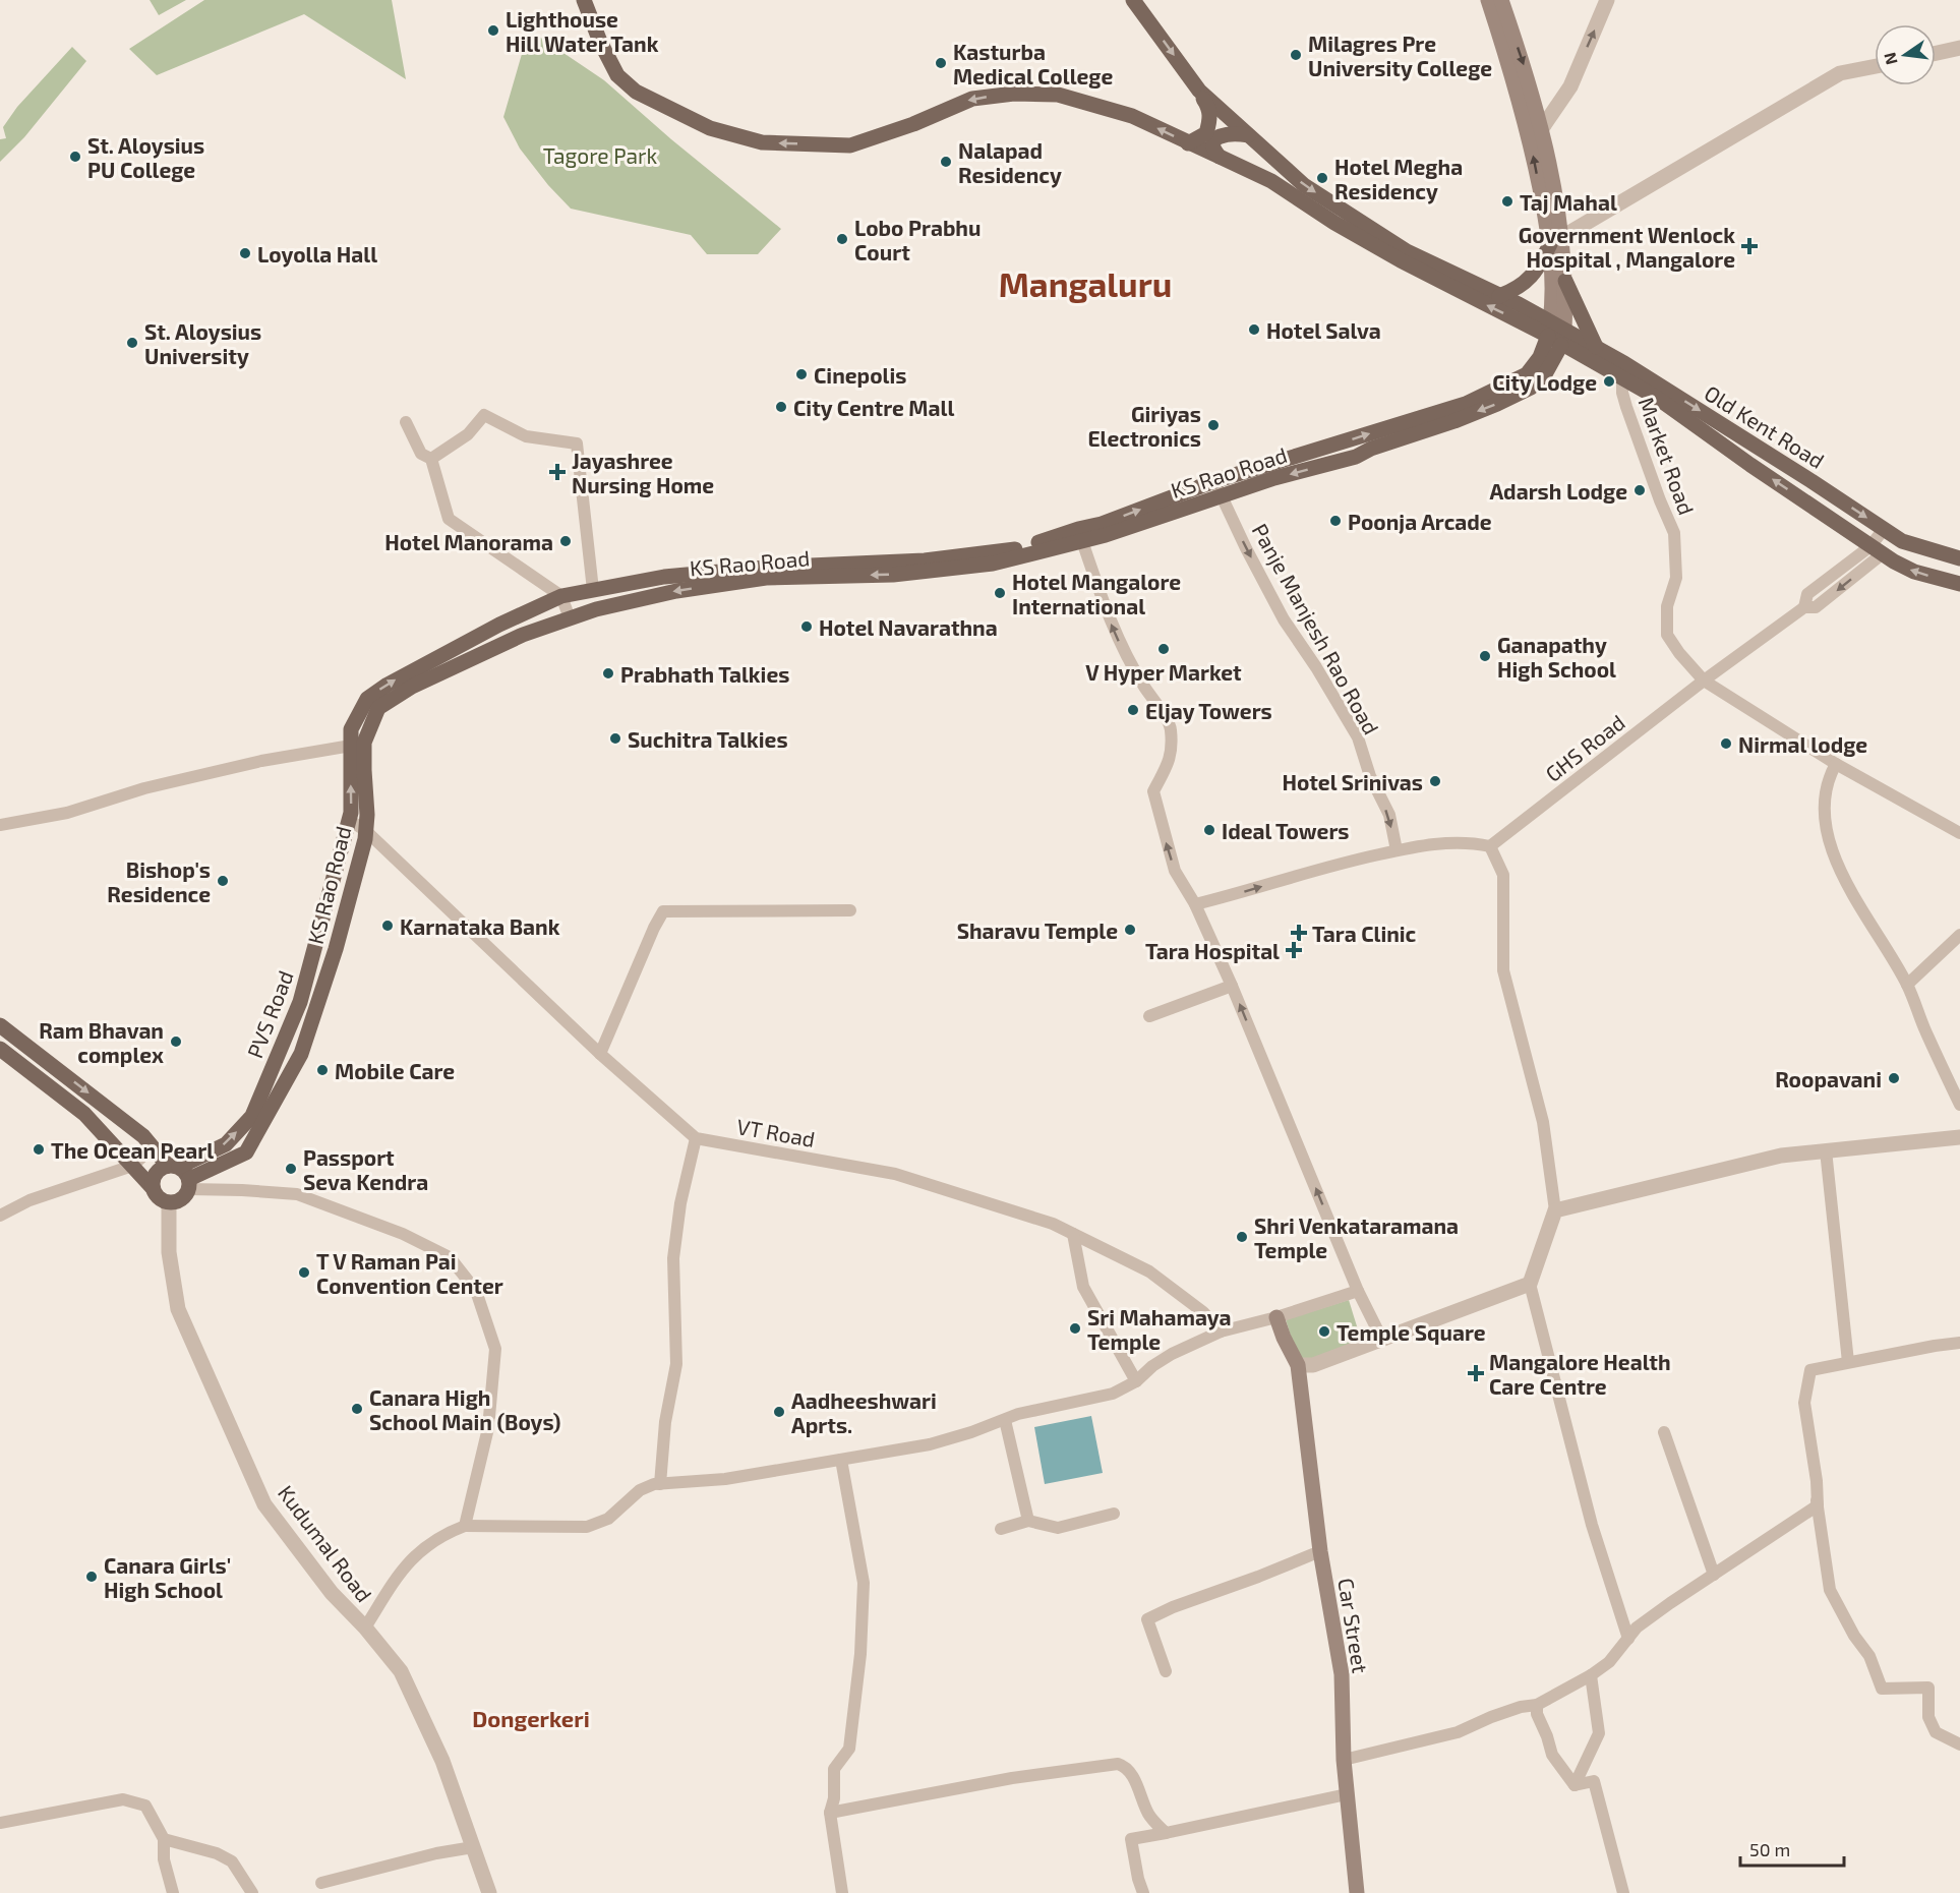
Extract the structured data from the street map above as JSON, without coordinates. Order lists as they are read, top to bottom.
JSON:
{
  "streets": {
    "main road": [
      "Old Kent Road",
      "KS Rao Road",
      "PVS Road",
      "Car Street"
    ],
    "street": [
      "Market Road",
      "Panje Manjesh Rao Road",
      "GHS Road",
      "VT Road",
      "Kudumal Road"
    ]
  },
  "crossings": [
    ["Old Kent Road", "GHS Road"],
    ["Market Road", "GHS Road"],
    ["KS Rao Road", "Panje Manjesh Rao Road"],
    ["KS Rao Road", "PVS Road"],
    ["KS Rao Road", "Kudumal Road"],
    ["PVS Road", "Kudumal Road"]
  ],
  "one_way": ["Panje Manjesh Rao Road", "PVS Road"],
  "districts": ["Mangaluru", "Dongerkeri"],
  "parks": ["Tagore Park"],
  "places": {
    "other": [
      "Lighthouse Hill Water Tank",
      "Milagres Pre University College",
      "Kasturba Medical College",
      "St. Aloysius PU College",
      "Nalapad Residency",
      "Hotel Megha Residency",
      "Taj Mahal",
      "Lobo Prabhu Court",
      "Loyolla Hall",
      "Hotel Salva",
      "St. Aloysius University",
      "Cinepolis",
      "City Lodge",
      "City Centre Mall",
      "Giriyas Electronics",
      "Adarsh Lodge",
      "Poonja Arcade",
      "Hotel Manorama",
      "Hotel Mangalore International",
      "Hotel Navarathna",
      "V Hyper Market",
      "Ganapathy High School",
      "Prabhath Talkies",
      "Eljay Towers",
      "Suchitra Talkies",
      "Nirmal lodge",
      "Hotel Srinivas",
      "Ideal Towers",
      "Bishop's Residence",
      "Karnataka Bank",
      "Sharavu Temple",
      "Ram Bhavan complex",
      "Mobile Care",
      "Roopavani",
      "The Ocean Pearl",
      "Passport Seva Kendra",
      "Shri Venkataramana Temple",
      "T V Raman Pai Convention Center",
      "Sri Mahamaya Temple",
      "Temple Square",
      "Canara High School Main (Boys)",
      "Aadheeshwari Aprts.",
      "Canara Girls' High School"
    ],
    "health": [
      "Government Wenlock Hospital , Mangalore",
      "Jayashree Nursing Home",
      "Tara Clinic",
      "Tara Hospital",
      "Mangalore Health Care Centre"
    ]
  },
  "scale_bar": "50 m",
  "north": "left"
}
